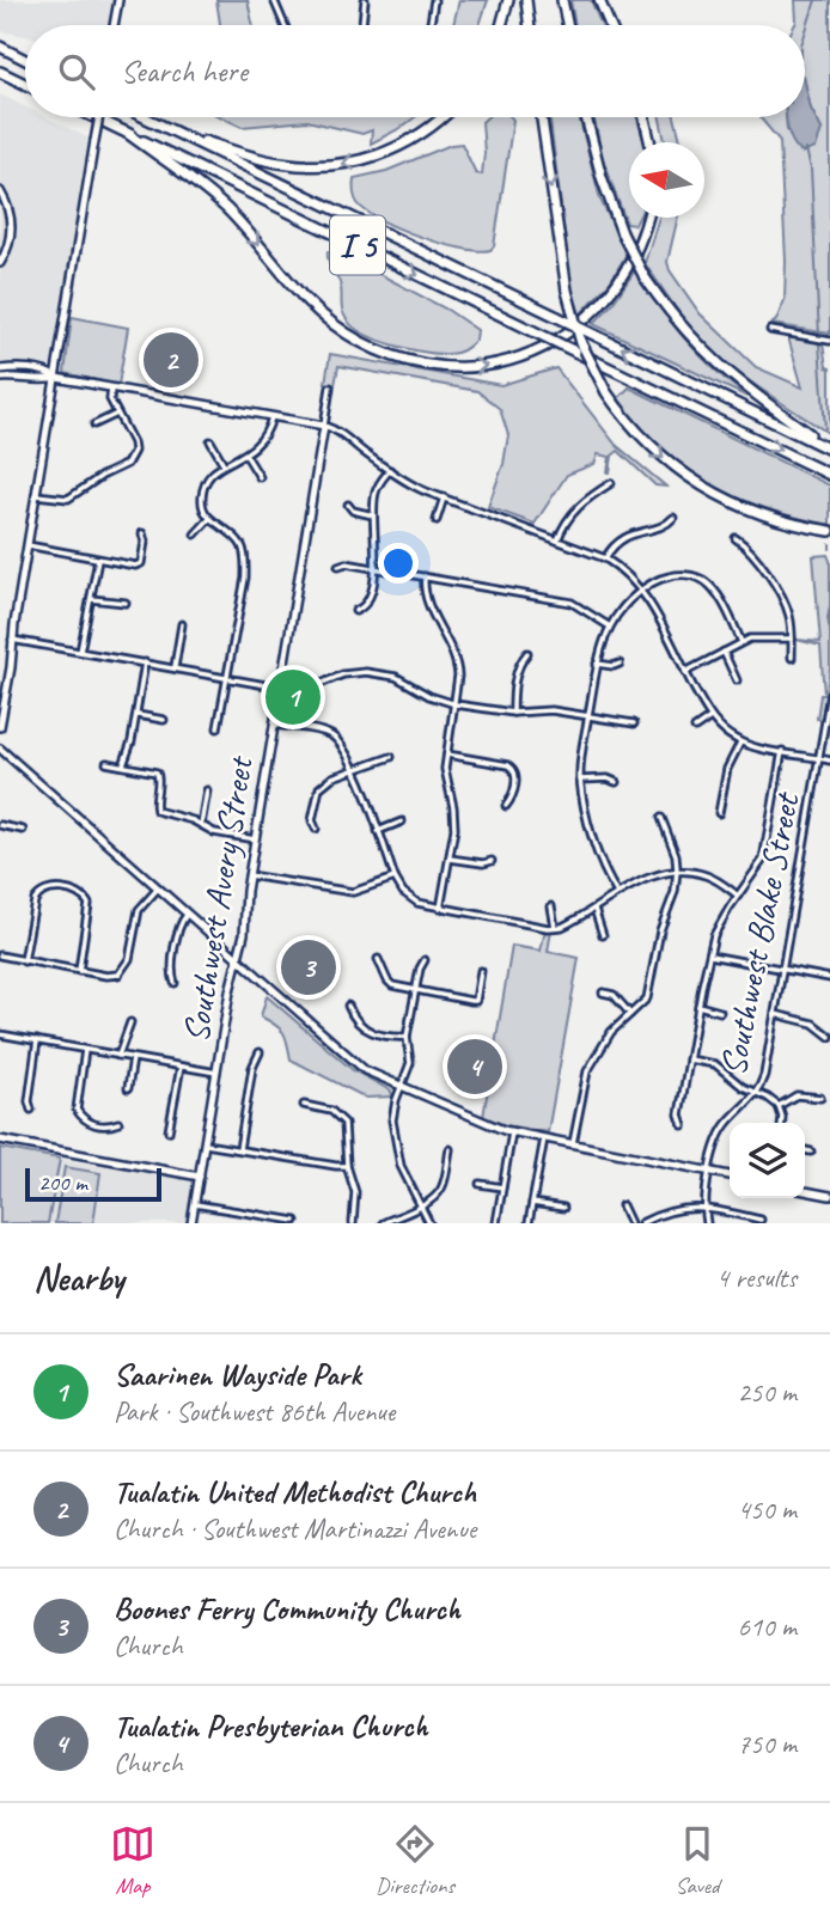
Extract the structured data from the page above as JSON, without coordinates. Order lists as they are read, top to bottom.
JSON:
{
  "streets": {
    "highway": ["I 5"],
    "main road": ["Southwest Avery Street"],
    "street": ["Southwest Blake Street"]
  },
  "scale_bar": "200 m",
  "north": "left",
  "page": {
    "search": "Search here",
    "pins": [
      "2",
      "1",
      "3",
      "4"
    ],
    "scale": "200 m",
    "heading": ["Nearby", "4 results"],
    "list": [
      {
        "mark": "1",
        "name": "Saarinen Wayside Park",
        "note": "Park · Southwest 86th Avenue",
        "value": "250 m"
      },
      {
        "mark": "2",
        "name": "Tualatin United Methodist Church",
        "note": "Church · Southwest Martinazzi Avenue",
        "value": "450 m"
      },
      {
        "mark": "3",
        "name": "Boones Ferry Community Church",
        "note": "Church",
        "value": "610 m"
      },
      {
        "mark": "4",
        "name": "Tualatin Presbyterian Church",
        "note": "Church",
        "value": "750 m"
      }
    ],
    "nav": ["Map", "Directions", "Saved"]
  }
}
